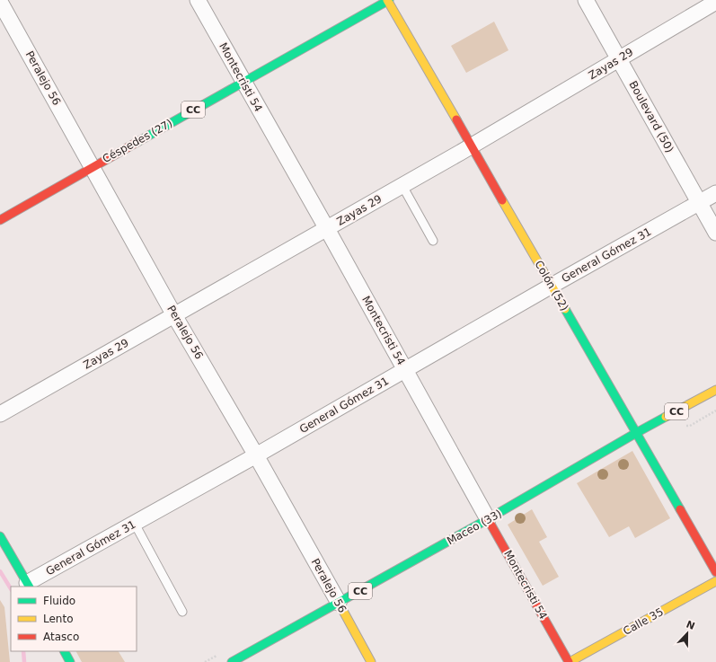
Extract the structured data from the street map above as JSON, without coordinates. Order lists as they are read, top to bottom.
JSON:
{
  "streets": {
    "main road": [
      "Montecristi 54",
      "Peralejo 56",
      "CC",
      "Céspedes (27)",
      "Colón (52)",
      "Maceo (33)",
      "Calle 35"
    ],
    "street": ["Zayas 29", "Boulevard (50)", "General Gómez 31"]
  },
  "crossings": [
    ["Zayas 29", "Montecristi 54"],
    ["Zayas 29", "Peralejo 56"],
    ["Zayas 29", "Boulevard (50)"],
    ["Zayas 29", "Colón (52)"],
    ["Montecristi 54", "Céspedes (27)"],
    ["Montecristi 54", "General Gómez 31"],
    ["Montecristi 54", "Maceo (33)"],
    ["Montecristi 54", "Calle 35"],
    ["Peralejo 56", "Céspedes (27)"],
    ["Peralejo 56", "General Gómez 31"],
    ["Peralejo 56", "Maceo (33)"],
    ["Boulevard (50)", "General Gómez 31"],
    ["Céspedes (27)", "Colón (52)"],
    ["General Gómez 31", "Colón (52)"],
    ["Colón (52)", "Maceo (33)"]
  ],
  "legend": ["Fluido", "Lento", "Atasco"],
  "north": "top"
}
